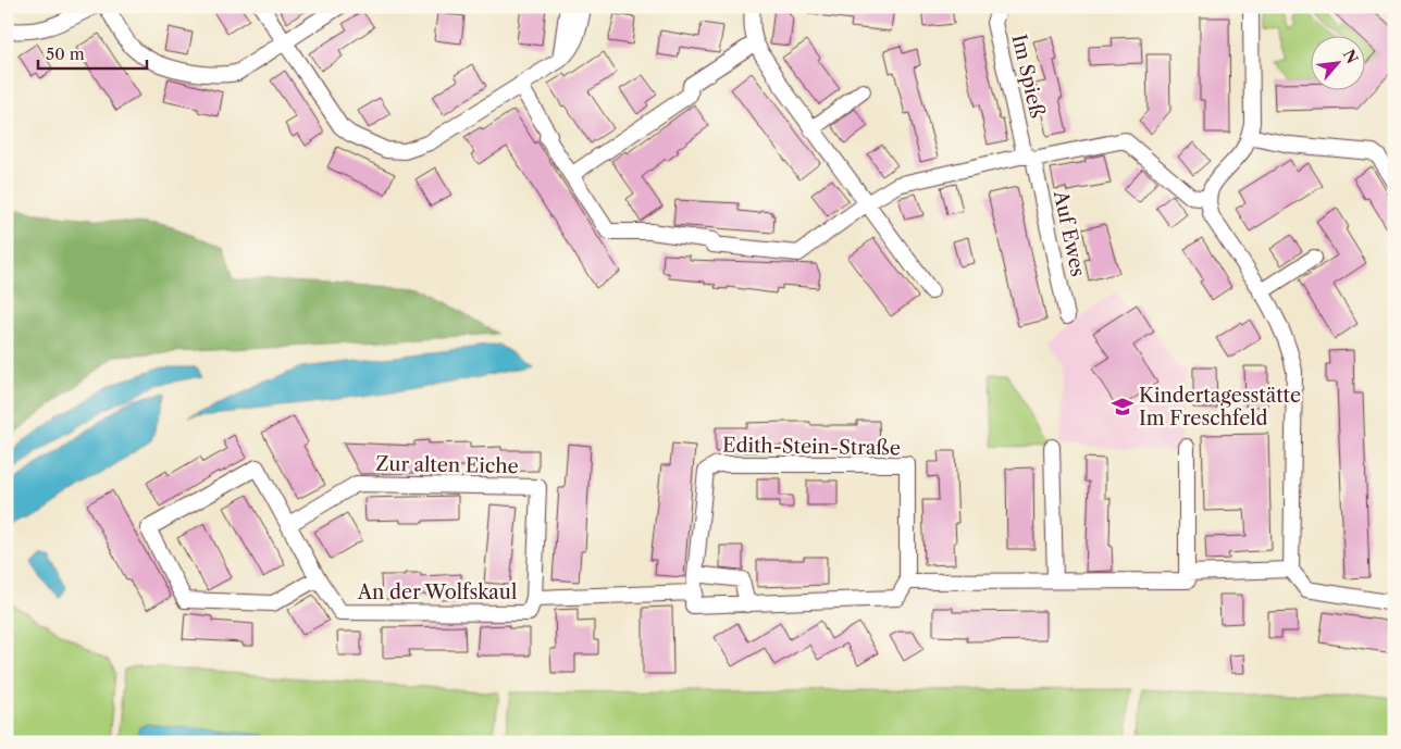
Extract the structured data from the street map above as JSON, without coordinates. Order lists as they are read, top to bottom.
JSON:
{
  "streets": {
    "street": [
      "Im Spieß",
      "Auf Ewes",
      "Edith-Stein-Straße",
      "Zur alten Eiche",
      "An der Wolfskaul"
    ]
  },
  "crossings": [
    ["Im Spieß", "Auf Ewes"],
    ["Zur alten Eiche", "An der Wolfskaul"]
  ],
  "places": {
    "school or university": ["Kindertagesstätte Im Freschfeld"]
  },
  "scale_bar": "50 m",
  "north": "top right"
}
